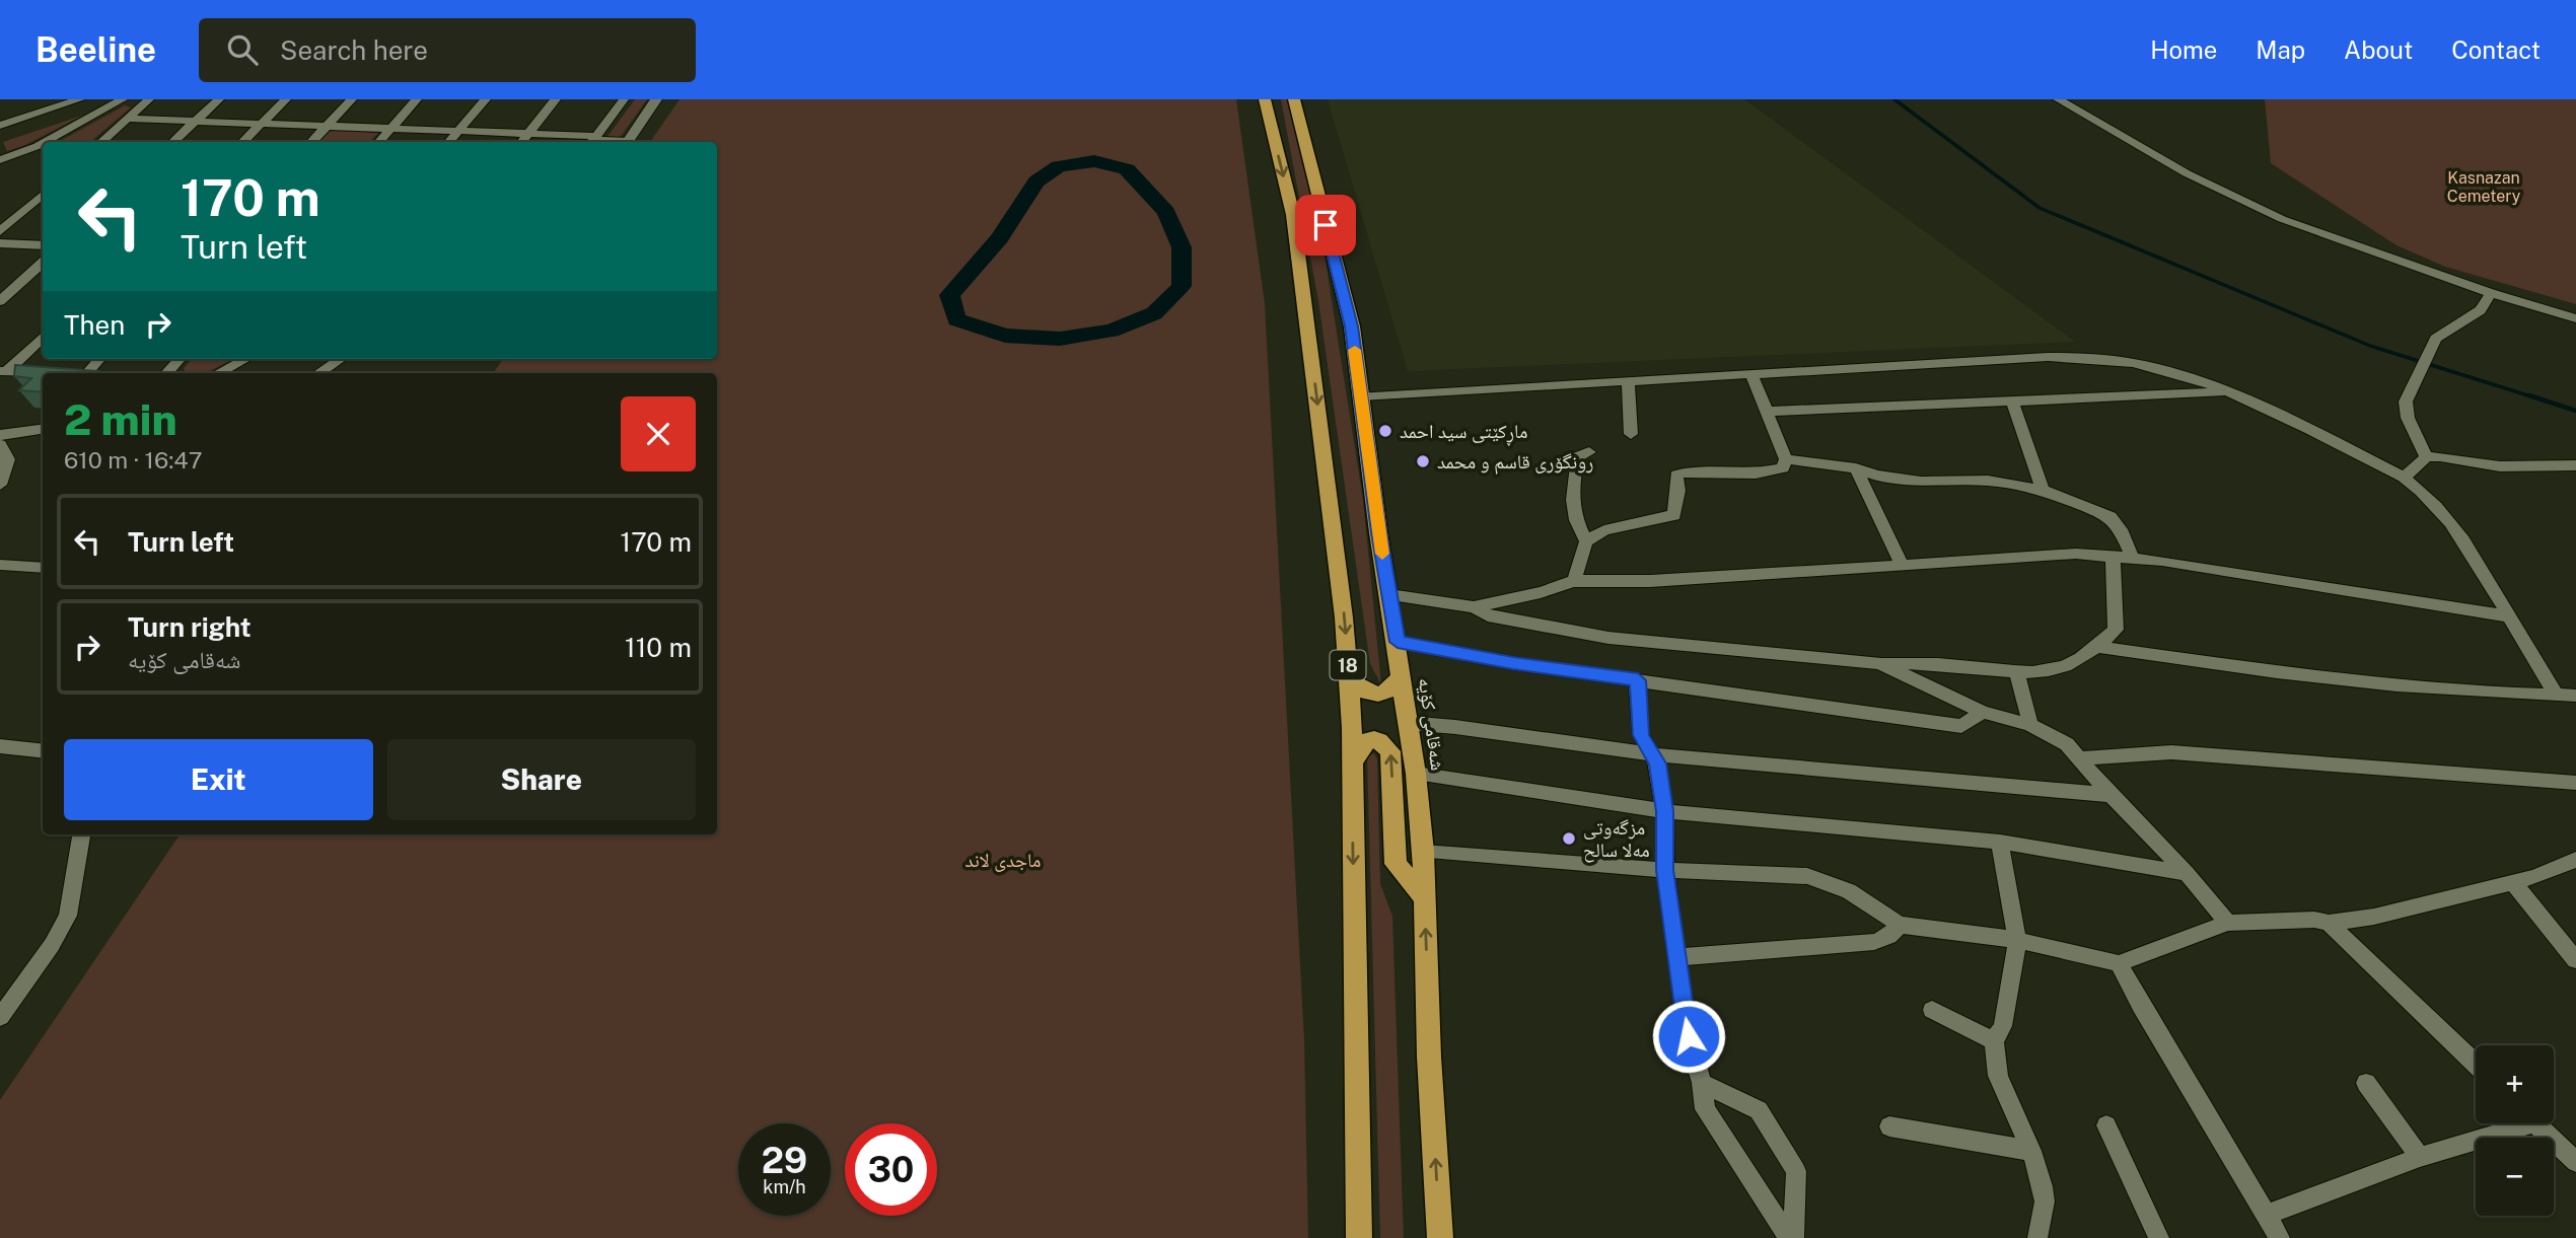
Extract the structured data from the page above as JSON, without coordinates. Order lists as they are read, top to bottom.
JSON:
{
  "streets": {
    "highway": ["18", "شەقامی کۆیە"]
  },
  "parks": ["Kasnazan Cemetery", "ماجدی لاند"],
  "places": ["ماڕکێتی سید احمد", "رونگۆری قاسم و محمد", "مزگەوتی مەلا سالح"],
  "page": {
    "header": "Beeline",
    "search": "Search here",
    "nav": [
      "Home",
      "Map",
      "About",
      "Contact"
    ],
    "turn": ["170 m", "Turn left"],
    "then": "Then",
    "heading": ["2 min", "610 m · 16:47"],
    "list": [
      {
        "name": "Turn left",
        "value": "170 m"
      },
      {
        "name": "Turn right",
        "note": "شەقامی کۆیە",
        "value": "110 m"
      }
    ],
    "buttons": ["Exit", "Share"],
    "map_buttons": ["+", "−"],
    "speed": "29 km/h",
    "limit": "30"
  }
}
